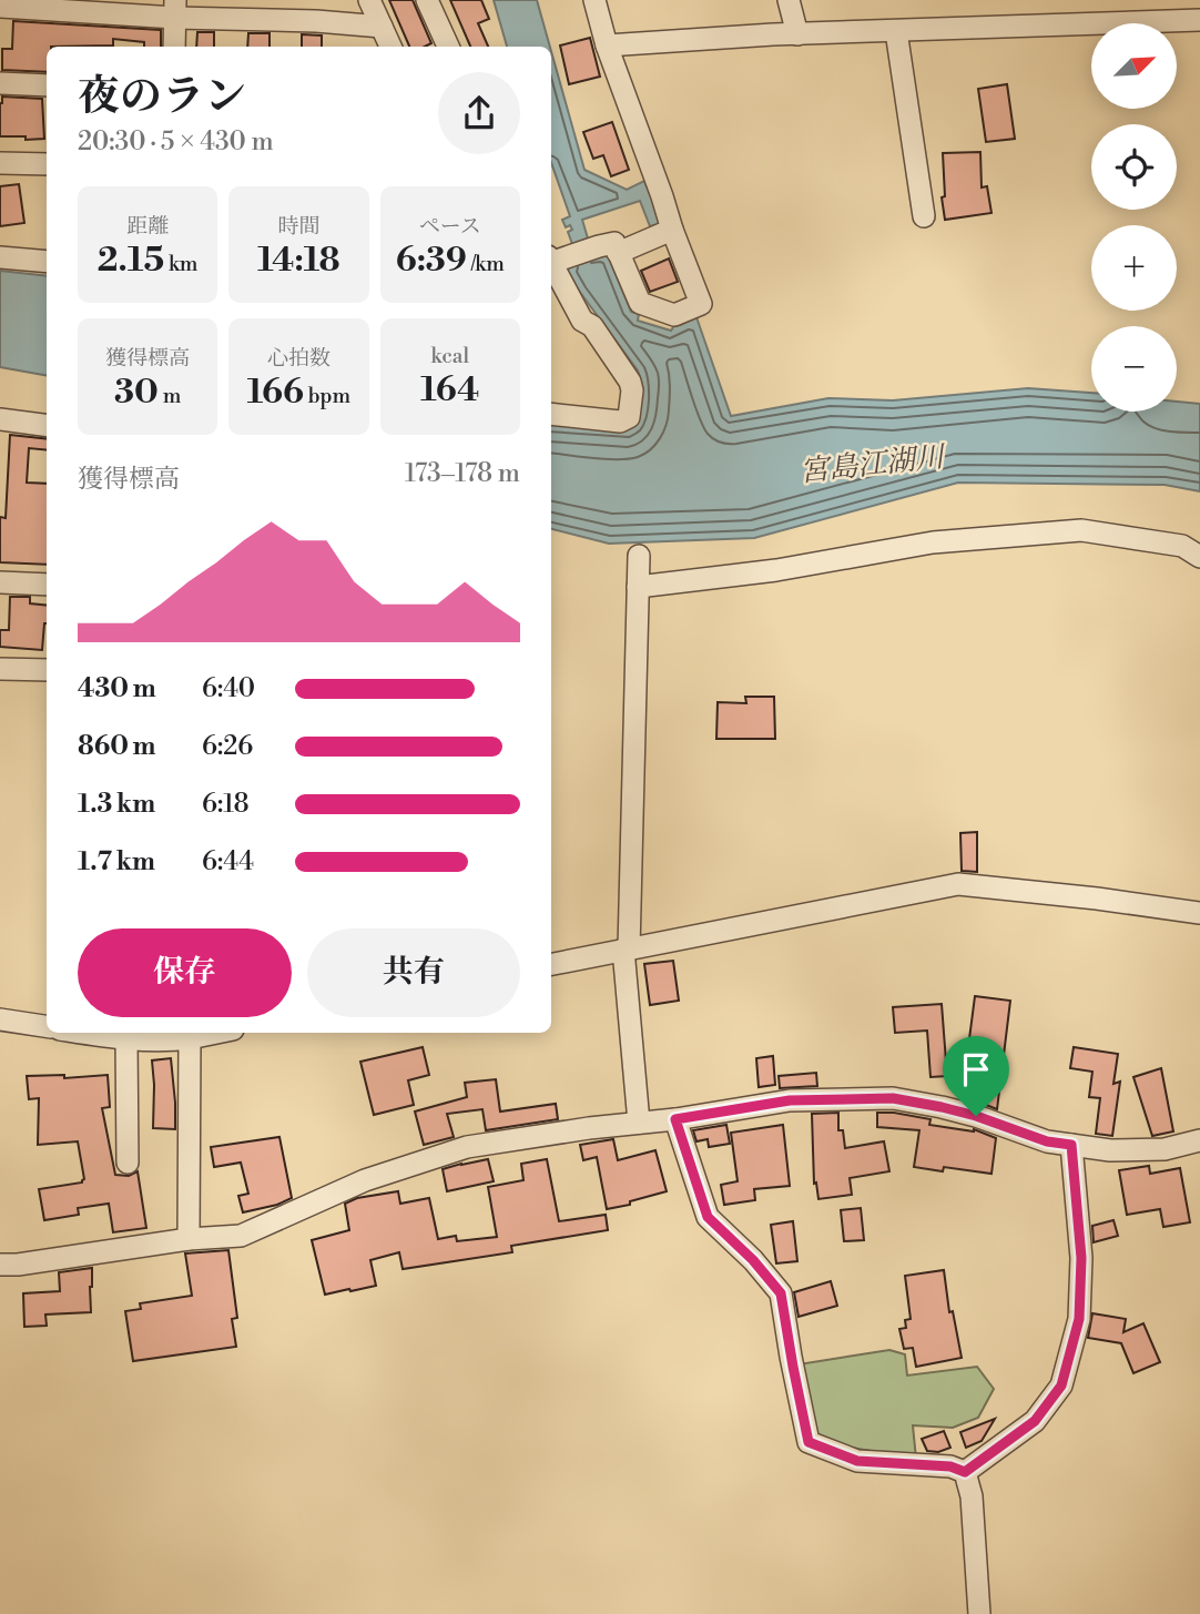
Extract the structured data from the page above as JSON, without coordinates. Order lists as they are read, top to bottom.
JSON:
{
  "water": ["宮島江湖川"],
  "north": "top right",
  "page": {
    "map_buttons": ["+", "−"],
    "heading": ["夜のラン", "20:30 · 5 × 430 m"],
    "stats": [
      ["距離", "2.15 km"],
      ["時間", "14:18"],
      ["ペース", "6:39 /km"],
      ["獲得標高", "30 m"],
      ["心拍数", "166 bpm"],
      ["kcal", "164"]
    ],
    "chart": ["獲得標高", "173–178 m"],
    "list": [
      {
        "name": "430 m",
        "note": "6:40"
      },
      {
        "name": "860 m",
        "note": "6:26"
      },
      {
        "name": "1.3 km",
        "note": "6:18"
      },
      {
        "name": "1.7 km",
        "note": "6:44"
      }
    ],
    "buttons": ["保存", "共有"]
  }
}
